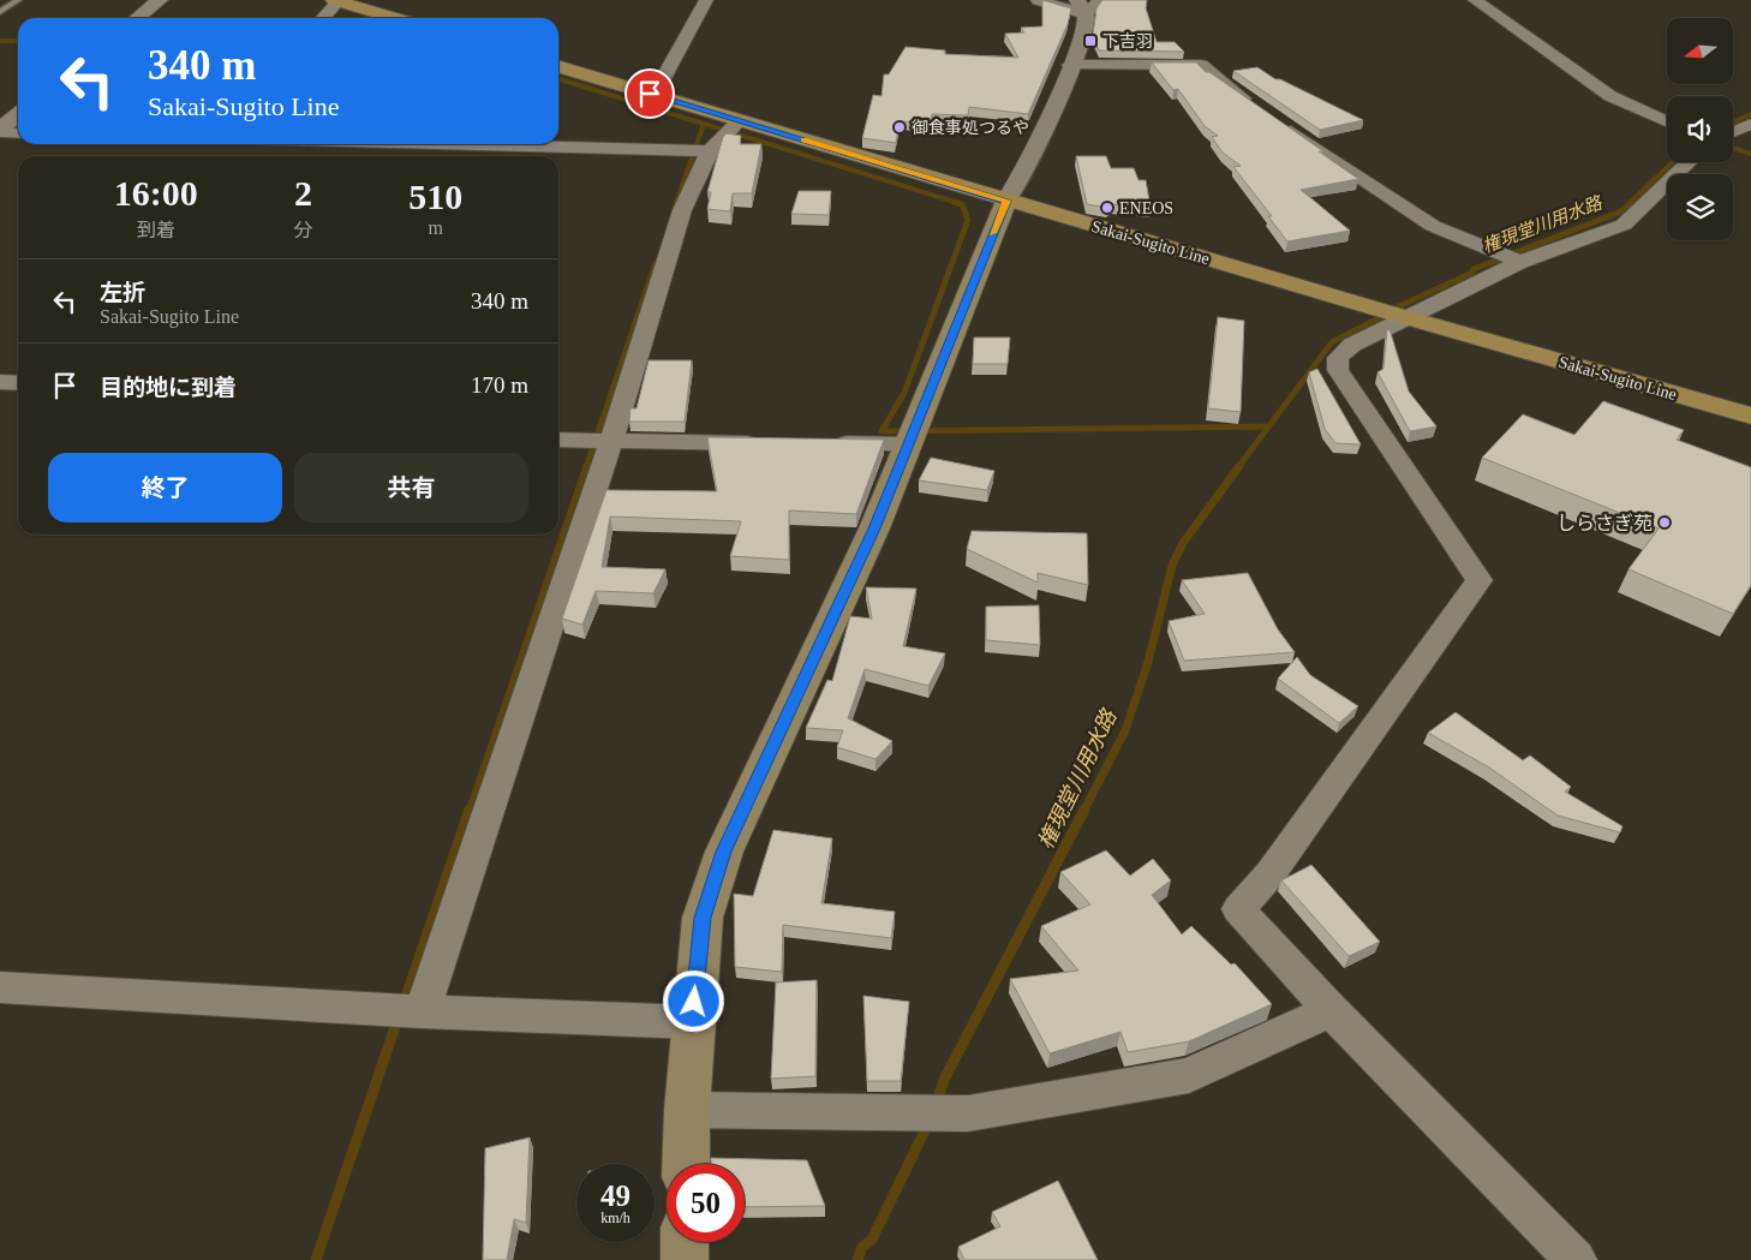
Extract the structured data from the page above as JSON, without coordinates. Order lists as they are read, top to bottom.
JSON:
{
  "streets": {
    "main road": ["Sakai-Sugito Line"]
  },
  "water": ["権現堂川用水路"],
  "places": {
    "transit": ["下吉羽"],
    "other": ["御食事処つるや", "ENEOS", "しらさぎ苑"]
  },
  "north": "left",
  "page": {
    "turn": ["340 m", "Sakai-Sugito Line"],
    "eta": [
      "16:00",
      "到着",
      "2",
      "分",
      "510",
      "m"
    ],
    "list": [
      {
        "name": "左折",
        "note": "Sakai-Sugito Line",
        "value": "340 m"
      },
      {
        "name": "目的地に到着",
        "value": "170 m"
      }
    ],
    "buttons": ["終了", "共有"],
    "speed": "49 km/h",
    "limit": "50"
  }
}
